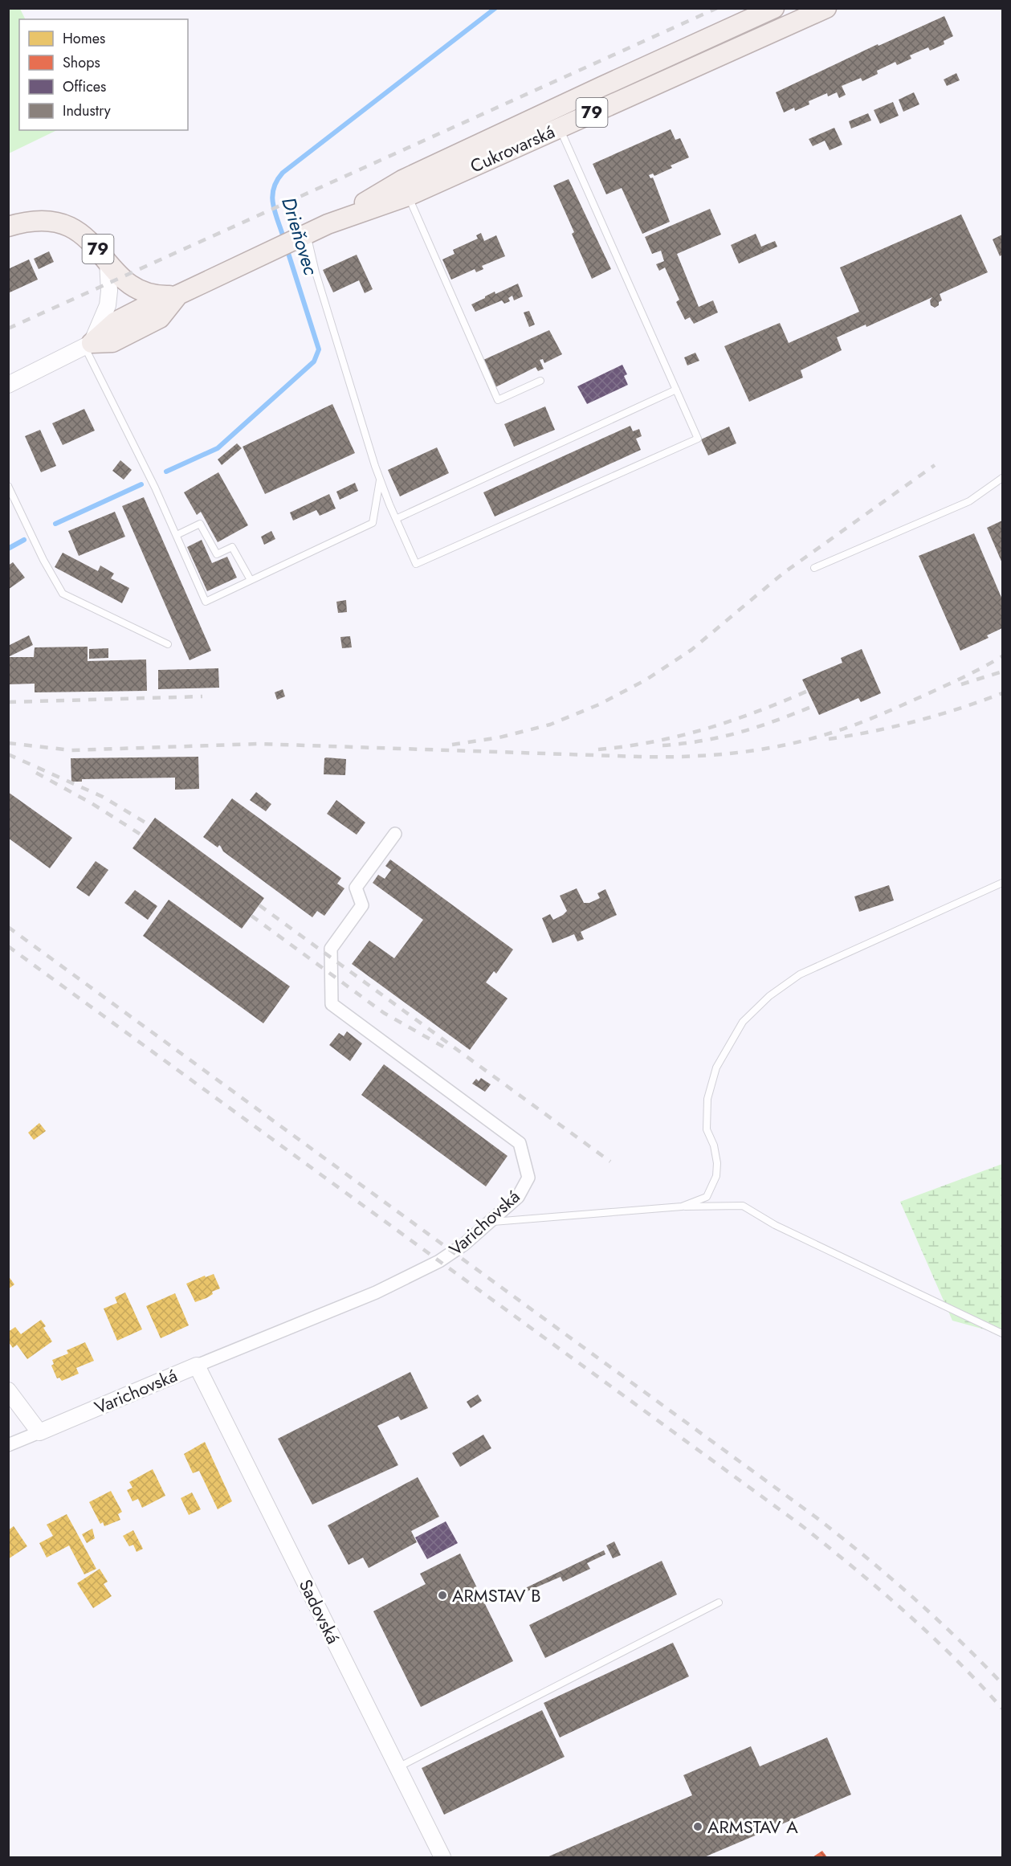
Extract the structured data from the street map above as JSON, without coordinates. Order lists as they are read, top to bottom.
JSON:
{
  "streets": {
    "main road": ["79", "Cukrovarská"],
    "street": ["Varichovská", "Sadovská"]
  },
  "crossings": [
    ["79", "Cukrovarská"],
    ["Varichovská", "Sadovská"]
  ],
  "water": ["Drieňovec"],
  "places": ["ARMSTAV B", "ARMSTAV A"],
  "legend": [
    "Homes",
    "Shops",
    "Offices",
    "Industry"
  ]
}
